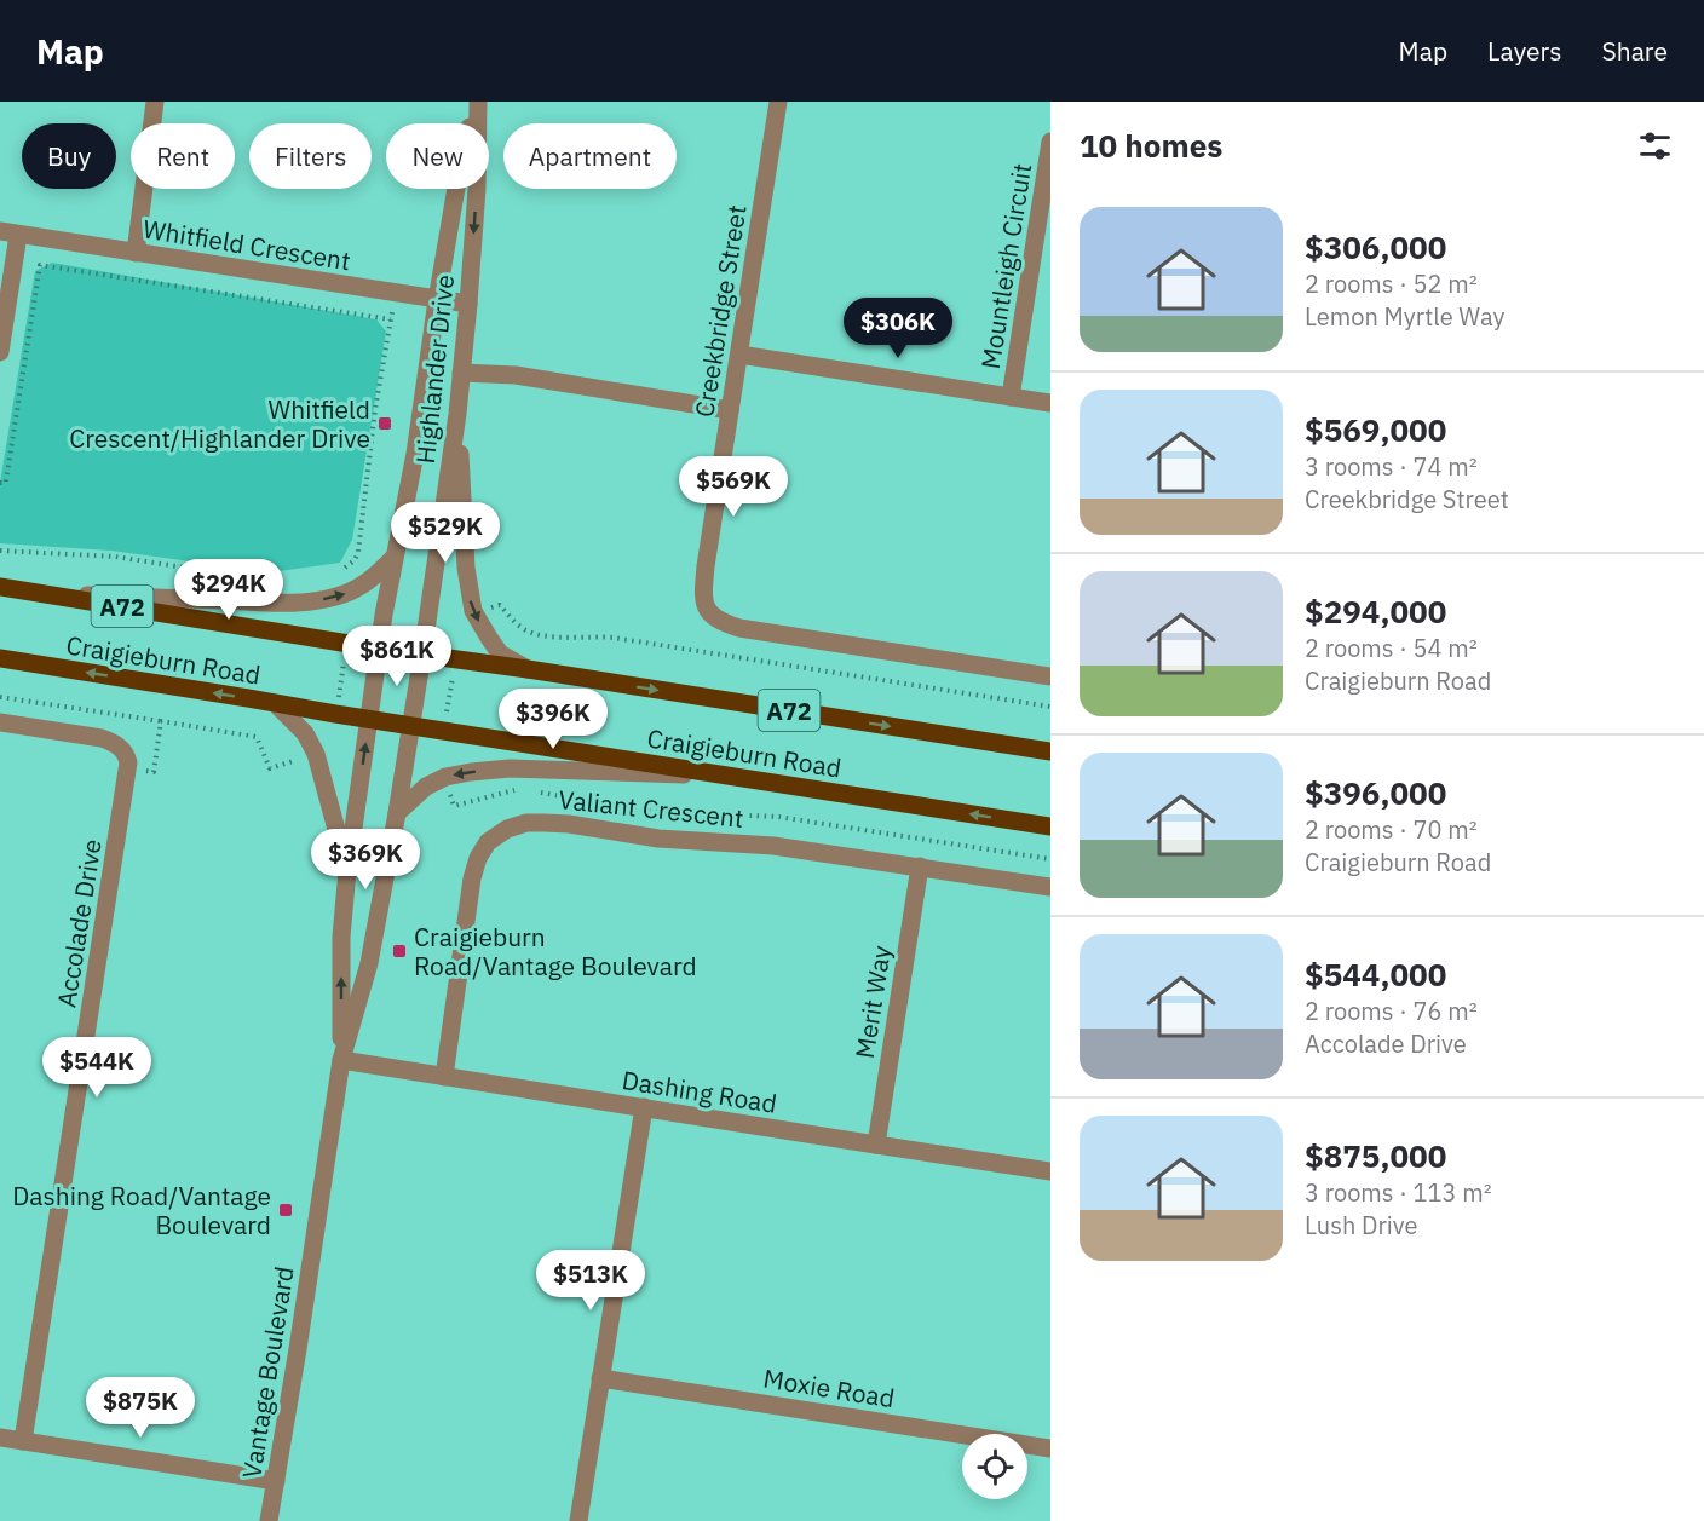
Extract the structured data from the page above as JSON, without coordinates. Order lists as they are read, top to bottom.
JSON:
{
  "streets": {
    "main road": ["A72", "Craigieburn Road"],
    "street": [
      "Whitfield Crescent",
      "Mountleigh Circuit",
      "Creekbridge Street",
      "Highlander Drive",
      "Valiant Crescent",
      "Accolade Drive",
      "Merit Way",
      "Dashing Road",
      "Vantage Boulevard",
      "Moxie Road"
    ]
  },
  "crossings": [
    ["Whitfield Crescent", "Highlander Drive"],
    ["Highlander Drive", "Craigieburn Road"],
    ["Highlander Drive", "Vantage Boulevard"],
    ["Craigieburn Road", "Vantage Boulevard"],
    ["Valiant Crescent", "Merit Way"],
    ["Valiant Crescent", "Dashing Road"],
    ["Merit Way", "Dashing Road"],
    ["Dashing Road", "Vantage Boulevard"]
  ],
  "places": {
    "transit": ["Whitfield Crescent/Highlander Drive", "Craigieburn Road/Vantage Boulevard", "Dashing Road/Vantage Boulevard"]
  },
  "page": {
    "header": "Map",
    "nav": ["Map", "Layers", "Share"],
    "heading": "10 homes",
    "chip": [
      "Buy",
      "Rent",
      "Filters",
      "New",
      "Apartment"
    ],
    "list": [
      {
        "name": "$306,000",
        "note": "2 rooms · 52 m² · Lemon Myrtle Way"
      },
      {
        "name": "$569,000",
        "note": "3 rooms · 74 m² · Creekbridge Street"
      },
      {
        "name": "$294,000",
        "note": "2 rooms · 54 m² · Craigieburn Road"
      },
      {
        "name": "$396,000",
        "note": "2 rooms · 70 m² · Craigieburn Road"
      },
      {
        "name": "$544,000",
        "note": "2 rooms · 76 m² · Accolade Drive"
      },
      {
        "name": "$875,000",
        "note": "3 rooms · 113 m² · Lush Drive"
      }
    ],
    "price": [
      "$306K",
      "$569K",
      "$529K",
      "$294K",
      "$861K",
      "$396K",
      "$369K",
      "$544K",
      "$513K",
      "$875K"
    ]
  }
}
